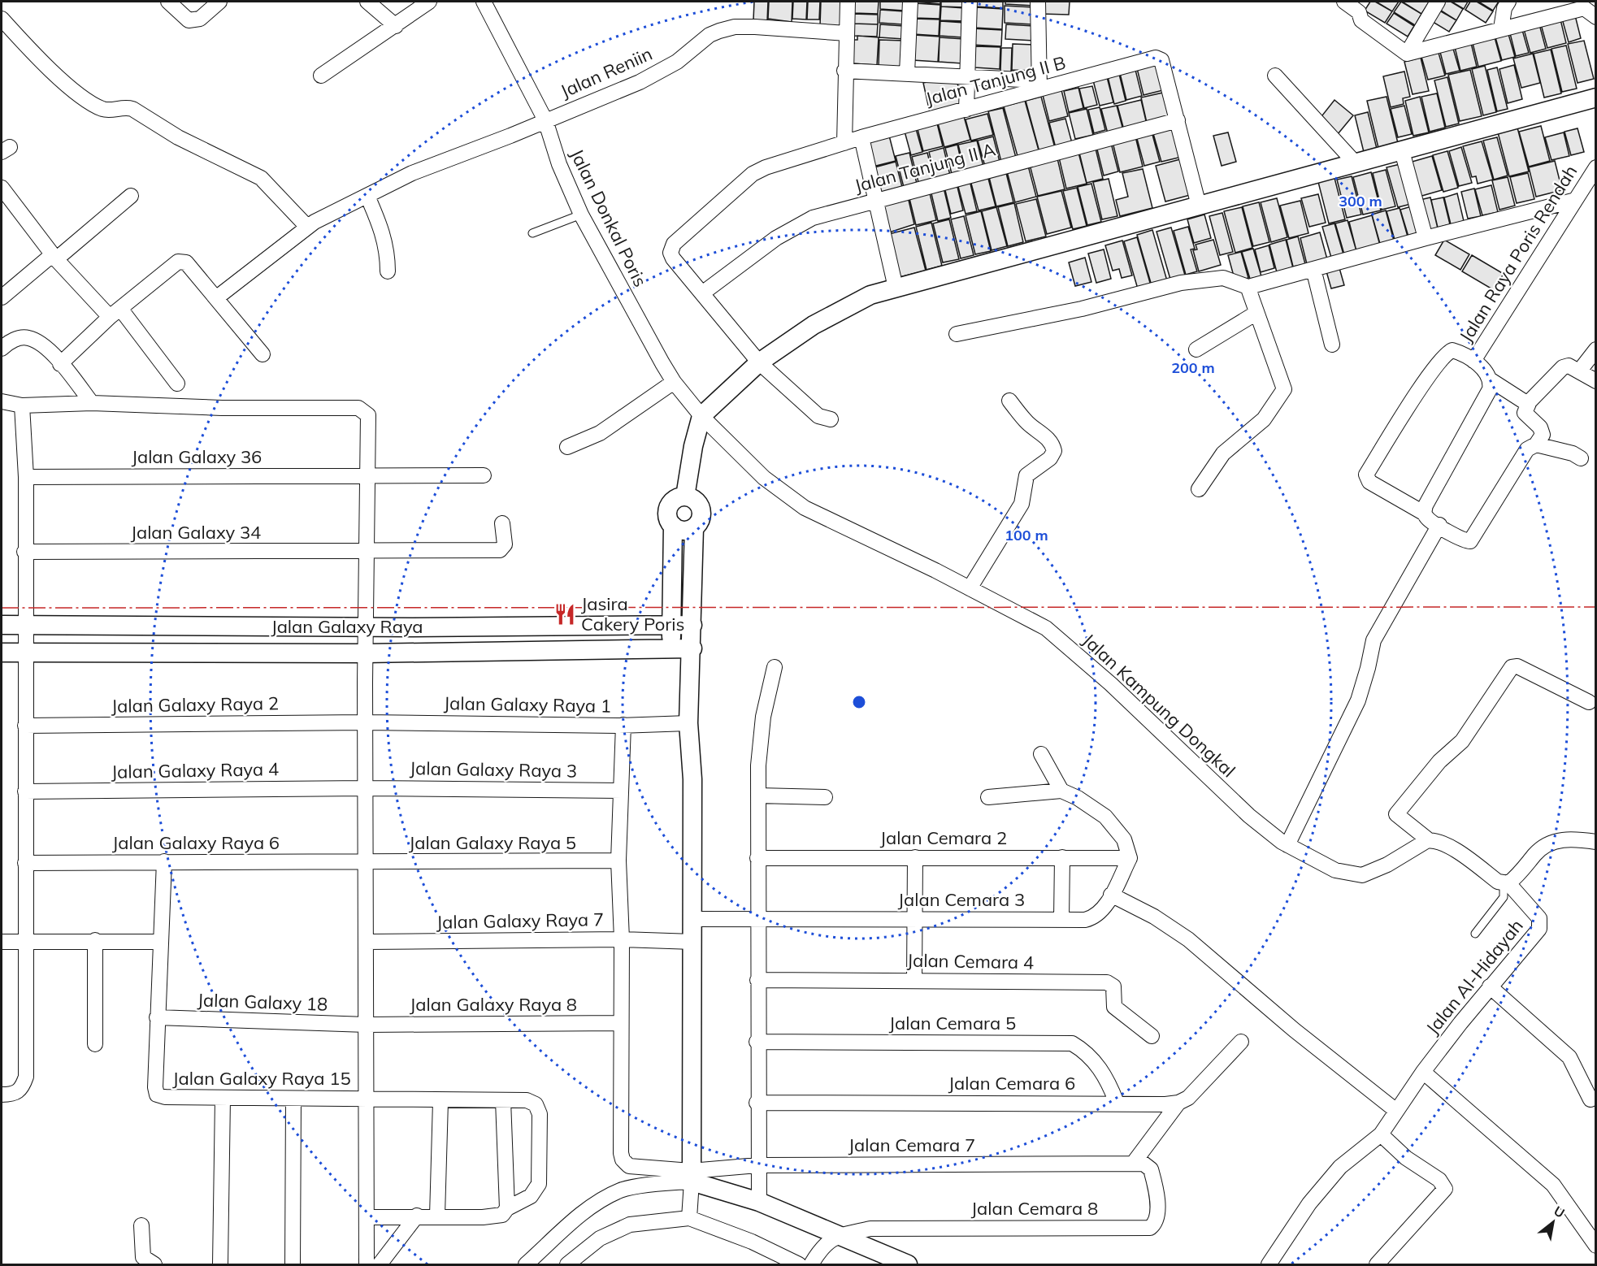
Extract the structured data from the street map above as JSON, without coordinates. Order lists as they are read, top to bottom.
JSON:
{
  "streets": {
    "street": [
      "Jalan Reniin",
      "Jalan Tanjung II B",
      "Jalan Tanjung II A",
      "Jalan Donkal Poris",
      "Jalan Raya Poris Rendah",
      "Jalan Galaxy 36",
      "Jalan Galaxy 34",
      "Jalan Galaxy Raya",
      "Jalan Galaxy Raya 2",
      "Jalan Galaxy Raya 1",
      "Jalan Kampung Dongkal",
      "Jalan Galaxy Raya 3",
      "Jalan Galaxy Raya 4",
      "Jalan Cemara 2",
      "Jalan Galaxy Raya 6",
      "Jalan Galaxy Raya 5",
      "Jalan Cemara 3",
      "Jalan Galaxy Raya 7",
      "Jalan Cemara 4",
      "Jalan Al-Hidayah",
      "Jalan Galaxy 18",
      "Jalan Galaxy Raya 8",
      "Jalan Cemara 5",
      "Jalan Galaxy Raya 15",
      "Jalan Cemara 6",
      "Jalan Cemara 7",
      "Jalan Cemara 8"
    ]
  },
  "crossings": [
    ["Jalan Reniin", "Jalan Donkal Poris"],
    ["Jalan Tanjung II B", "Jalan Tanjung II A"],
    ["Jalan Donkal Poris", "Jalan Kampung Dongkal"],
    ["Jalan Galaxy Raya 2", "Jalan Galaxy Raya 1"],
    ["Jalan Galaxy Raya 3", "Jalan Galaxy Raya 4"],
    ["Jalan Cemara 2", "Jalan Cemara 3"],
    ["Jalan Galaxy Raya 6", "Jalan Galaxy Raya 5"],
    ["Jalan Galaxy 18", "Jalan Galaxy Raya 8"],
    ["Jalan Galaxy 18", "Jalan Galaxy Raya 15"],
    ["Jalan Cemara 5", "Jalan Cemara 6"],
    ["Jalan Cemara 7", "Jalan Cemara 8"]
  ],
  "places": {
    "restaurant": ["Jasira Cakery Poris"]
  },
  "north": "top right",
  "rings": ["300 m", "200 m", "100 m"]
}
